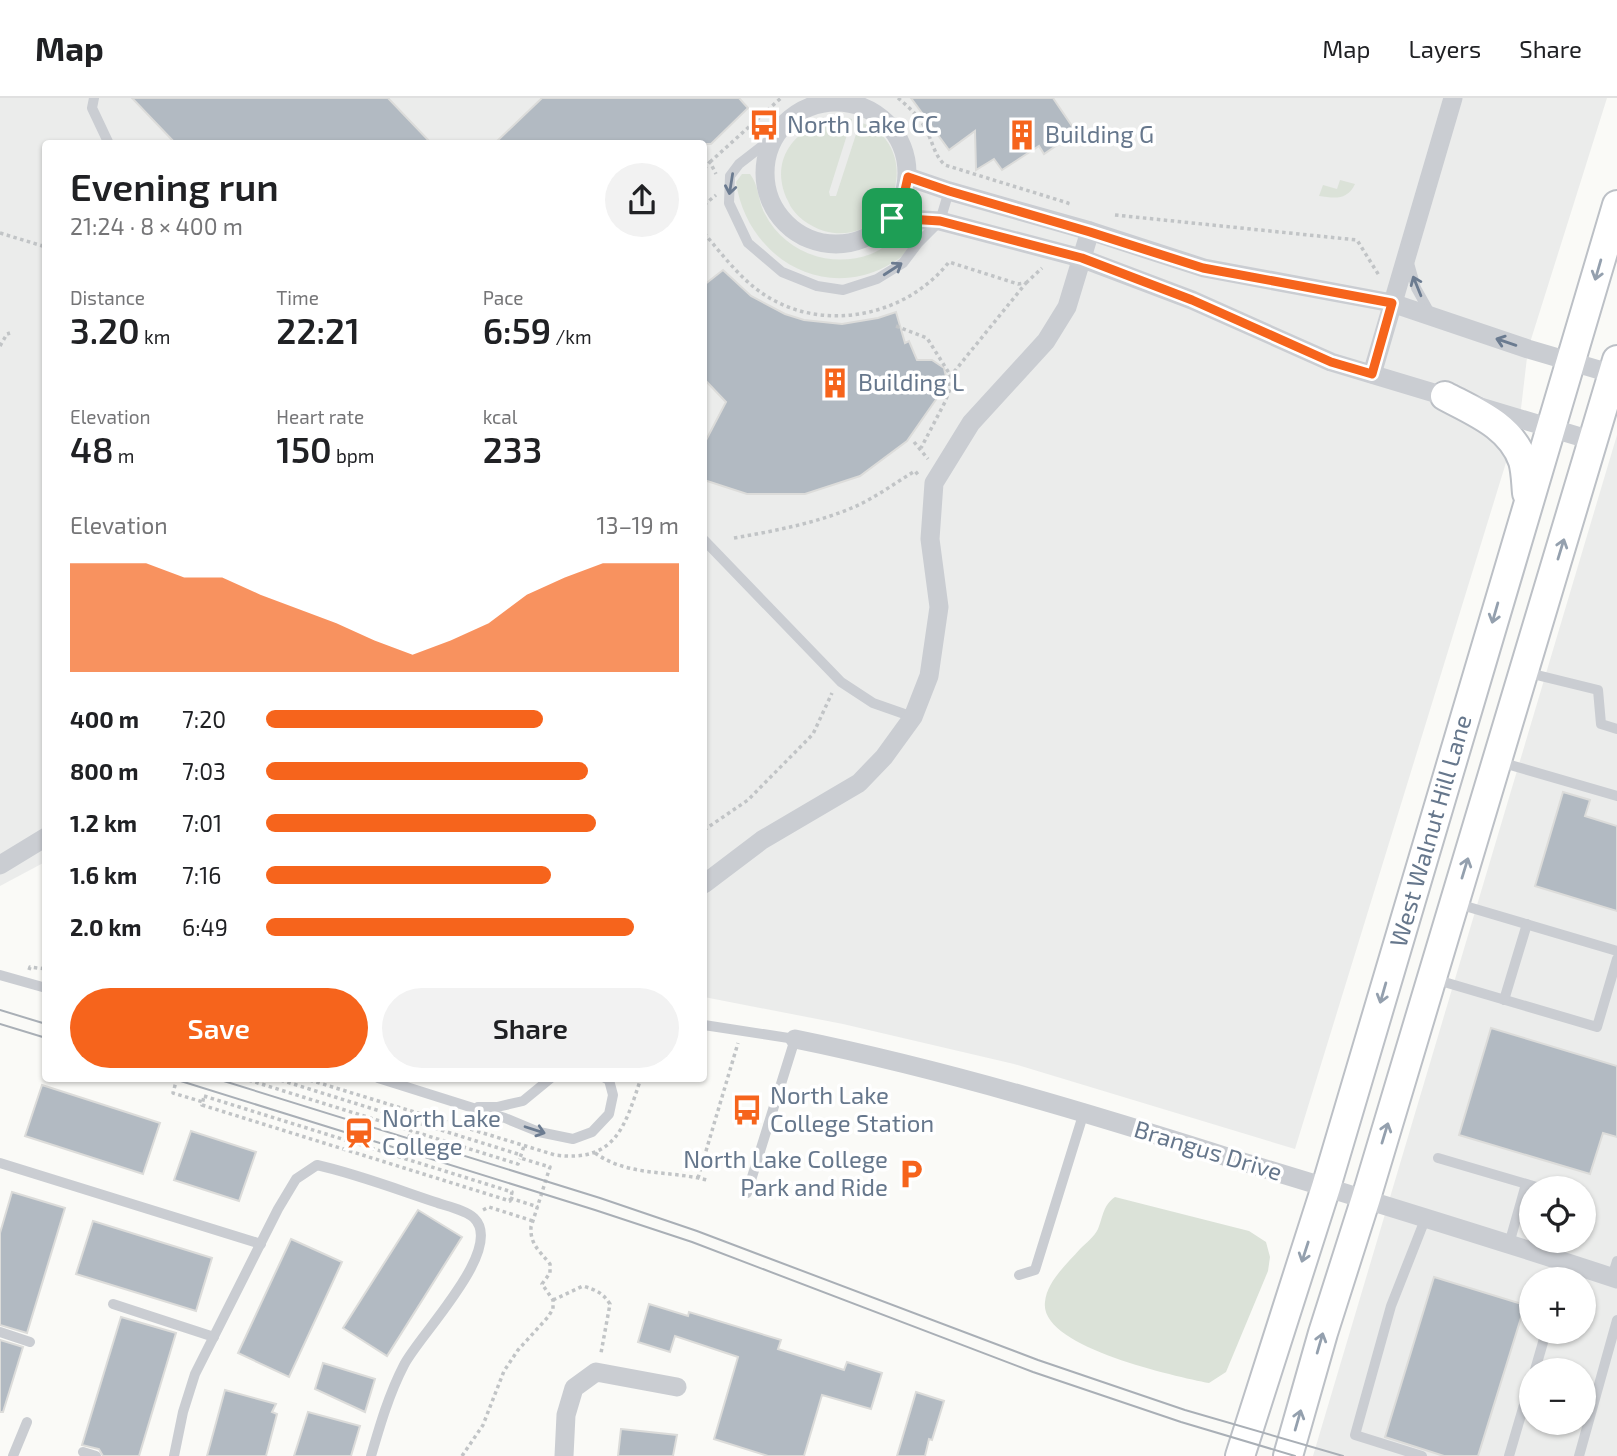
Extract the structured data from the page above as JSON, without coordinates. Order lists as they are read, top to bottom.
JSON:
{
  "streets": {
    "main road": ["West Walnut Hill Lane"],
    "street": ["Brangus Drive"]
  },
  "crossings": [
    ["West Walnut Hill Lane", "Brangus Drive"]
  ],
  "places": {
    "bus stop": ["North Lake CC", "North Lake College Station"],
    "building": ["Building G", "Building L"],
    "station": ["North Lake College"],
    "parking": ["North Lake College Park and Ride"]
  },
  "page": {
    "header": "Map",
    "nav": ["Map", "Layers", "Share"],
    "heading": ["Evening run", "21:24 · 8 × 400 m"],
    "stats": [
      ["Distance", "3.20 km"],
      ["Time", "22:21"],
      ["Pace", "6:59 /km"],
      ["Elevation", "48 m"],
      ["Heart rate", "150 bpm"],
      ["kcal", "233"]
    ],
    "chart": ["Elevation", "13–19 m"],
    "list": [
      {
        "name": "400 m",
        "note": "7:20"
      },
      {
        "name": "800 m",
        "note": "7:03"
      },
      {
        "name": "1.2 km",
        "note": "7:01"
      },
      {
        "name": "1.6 km",
        "note": "7:16"
      },
      {
        "name": "2.0 km",
        "note": "6:49"
      }
    ],
    "buttons": ["Save", "Share"],
    "map_buttons": ["+", "−"]
  }
}
